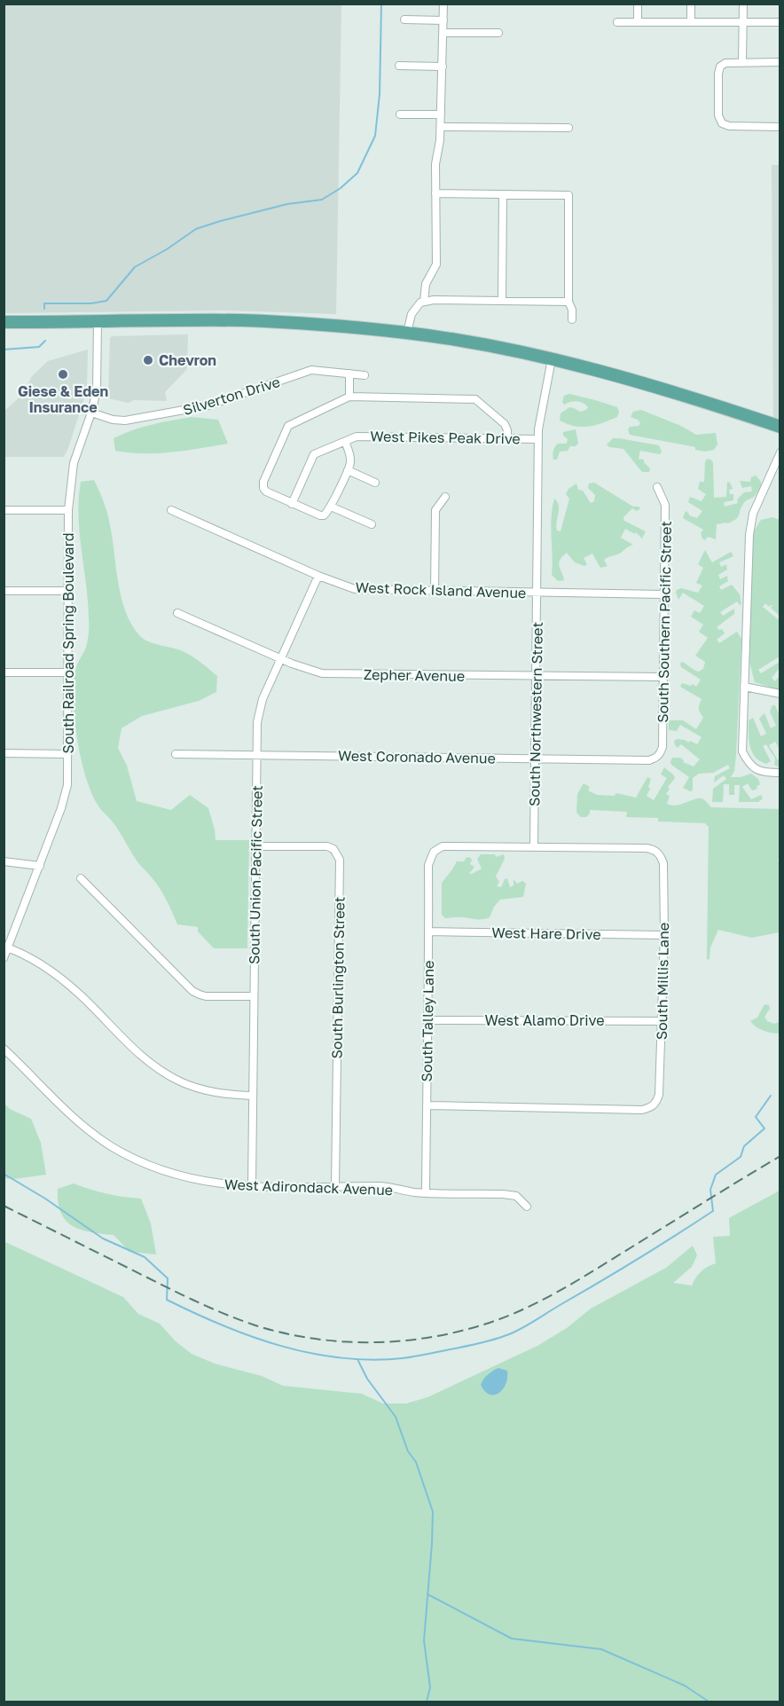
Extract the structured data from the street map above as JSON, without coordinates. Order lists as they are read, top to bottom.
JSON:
{
  "streets": {
    "street": [
      "Silverton Drive",
      "West Pikes Peak Drive",
      "West Rock Island Avenue",
      "South Southern Pacific Street",
      "South Railroad Spring Boulevard",
      "Zepher Avenue",
      "South Northwestern Street",
      "West Coronado Avenue",
      "South Union Pacific Street",
      "West Hare Drive",
      "South Burlington Street",
      "South Millis Lane",
      "West Alamo Drive",
      "South Talley Lane",
      "West Adirondack Avenue"
    ]
  },
  "crossings": [
    ["Silverton Drive", "South Railroad Spring Boulevard"],
    ["West Pikes Peak Drive", "South Northwestern Street"],
    ["West Rock Island Avenue", "South Southern Pacific Street"],
    ["West Rock Island Avenue", "South Northwestern Street"],
    ["West Rock Island Avenue", "South Union Pacific Street"],
    ["South Southern Pacific Street", "Zepher Avenue"],
    ["South Southern Pacific Street", "West Coronado Avenue"],
    ["Zepher Avenue", "South Northwestern Street"],
    ["Zepher Avenue", "South Union Pacific Street"],
    ["South Northwestern Street", "West Coronado Avenue"],
    ["South Northwestern Street", "South Millis Lane"],
    ["South Northwestern Street", "South Talley Lane"],
    ["West Coronado Avenue", "South Union Pacific Street"],
    ["South Union Pacific Street", "South Burlington Street"],
    ["South Union Pacific Street", "West Adirondack Avenue"],
    ["West Hare Drive", "South Millis Lane"],
    ["West Hare Drive", "South Talley Lane"],
    ["South Burlington Street", "West Adirondack Avenue"],
    ["South Millis Lane", "West Alamo Drive"],
    ["South Millis Lane", "South Talley Lane"],
    ["West Alamo Drive", "South Talley Lane"],
    ["South Talley Lane", "West Adirondack Avenue"]
  ],
  "places": ["Chevron", "Giese & Eden Insurance"]
}
